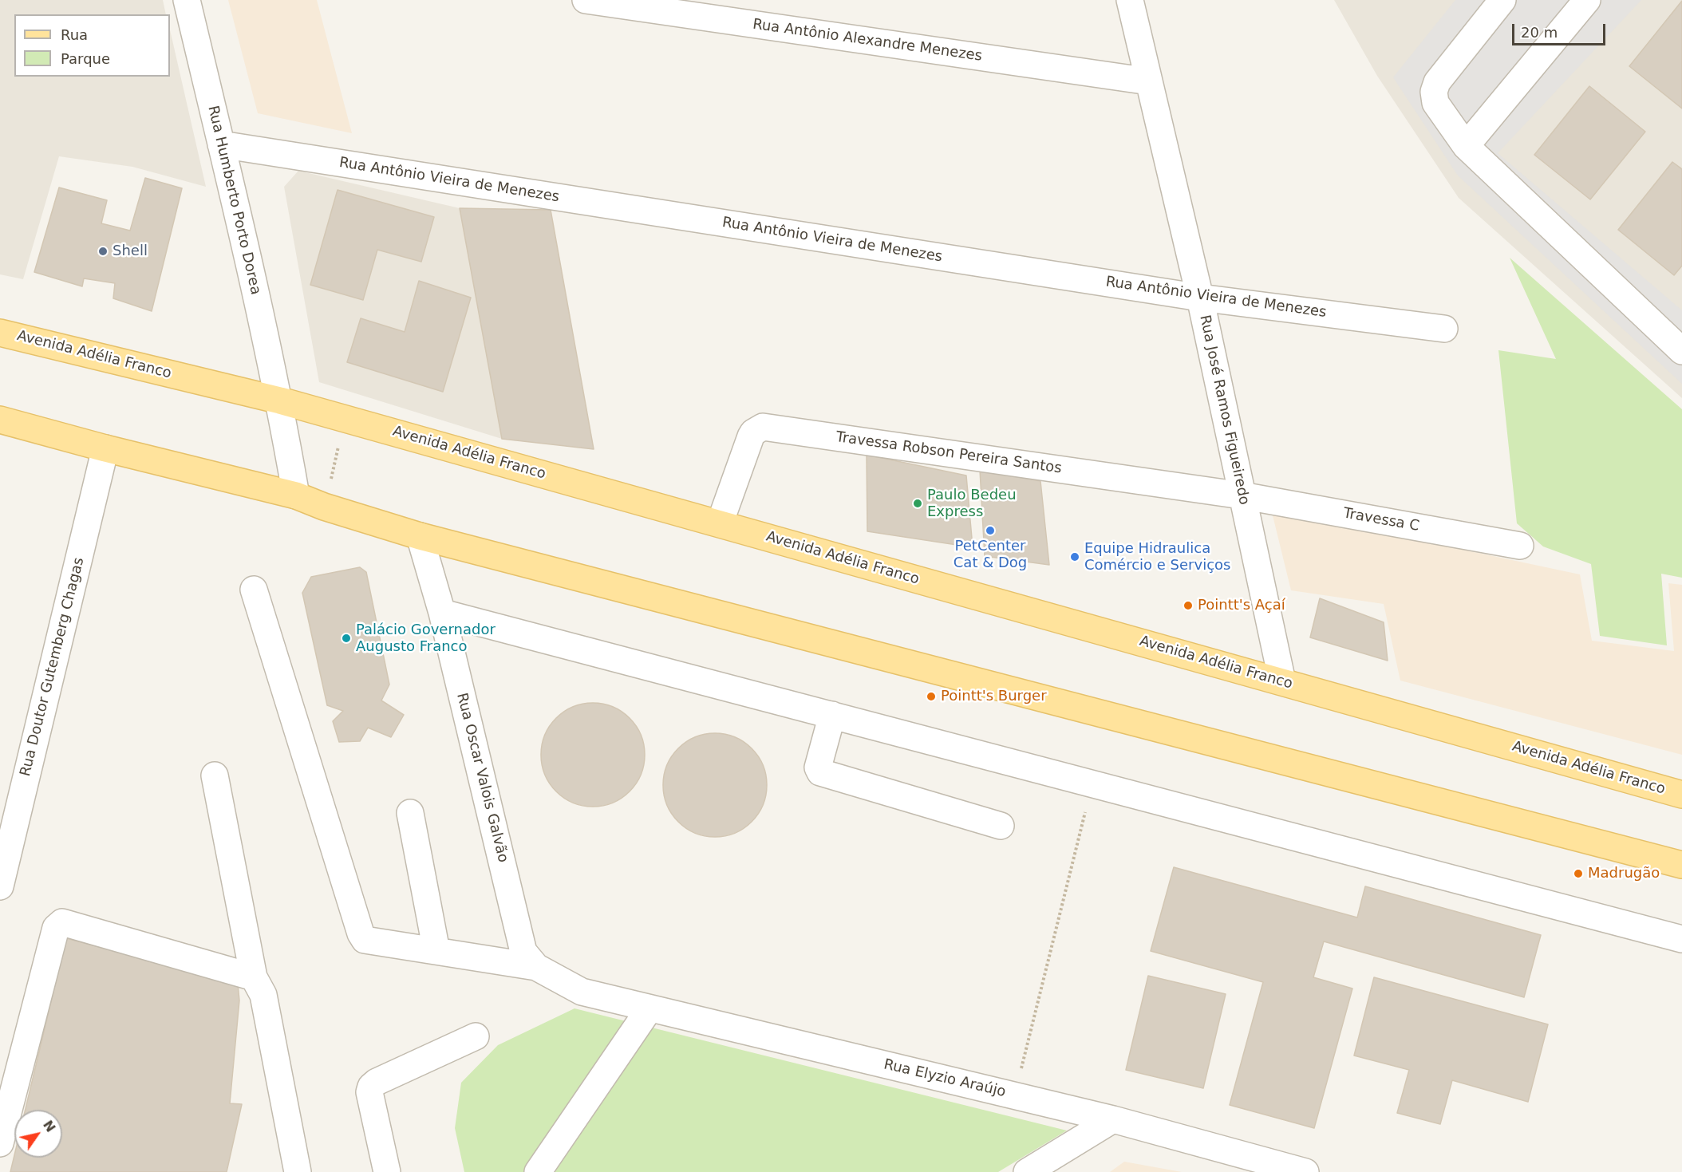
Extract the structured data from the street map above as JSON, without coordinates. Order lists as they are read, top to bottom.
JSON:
{
  "streets": {
    "main road": ["Avenida Adélia Franco"],
    "street": [
      "Rua Antônio Alexandre Menezes",
      "Rua Antônio Vieira de Menezes",
      "Rua Humberto Porto Dorea",
      "Rua José Ramos Figueiredo",
      "Travessa Robson Pereira Santos",
      "Travessa C",
      "Rua Doutor Gutemberg Chagas",
      "Rua Oscar Valois Galvão",
      "Rua Elyzio Araújo"
    ]
  },
  "crossings": [
    ["Rua Antônio Alexandre Menezes", "Rua José Ramos Figueiredo"],
    ["Rua Antônio Vieira de Menezes", "Rua Humberto Porto Dorea"],
    ["Rua Antônio Vieira de Menezes", "Rua José Ramos Figueiredo"],
    ["Rua Humberto Porto Dorea", "Avenida Adélia Franco"],
    ["Avenida Adélia Franco", "Rua José Ramos Figueiredo"],
    ["Avenida Adélia Franco", "Travessa Robson Pereira Santos"],
    ["Rua José Ramos Figueiredo", "Travessa Robson Pereira Santos"],
    ["Rua José Ramos Figueiredo", "Travessa C"],
    ["Travessa Robson Pereira Santos", "Travessa C"],
    ["Rua Oscar Valois Galvão", "Rua Elyzio Araújo"]
  ],
  "places": [
    "Shell",
    "Paulo Bedeu Express",
    "PetCenter Cat & Dog",
    "Equipe Hidraulica Comércio e Serviços",
    "Pointt's Açaí",
    "Palácio Governador Augusto Franco",
    "Pointt's Burger",
    "Madrugão"
  ],
  "legend": ["Rua", "Parque"],
  "scale_bar": "20 m",
  "north": "top right"
}
